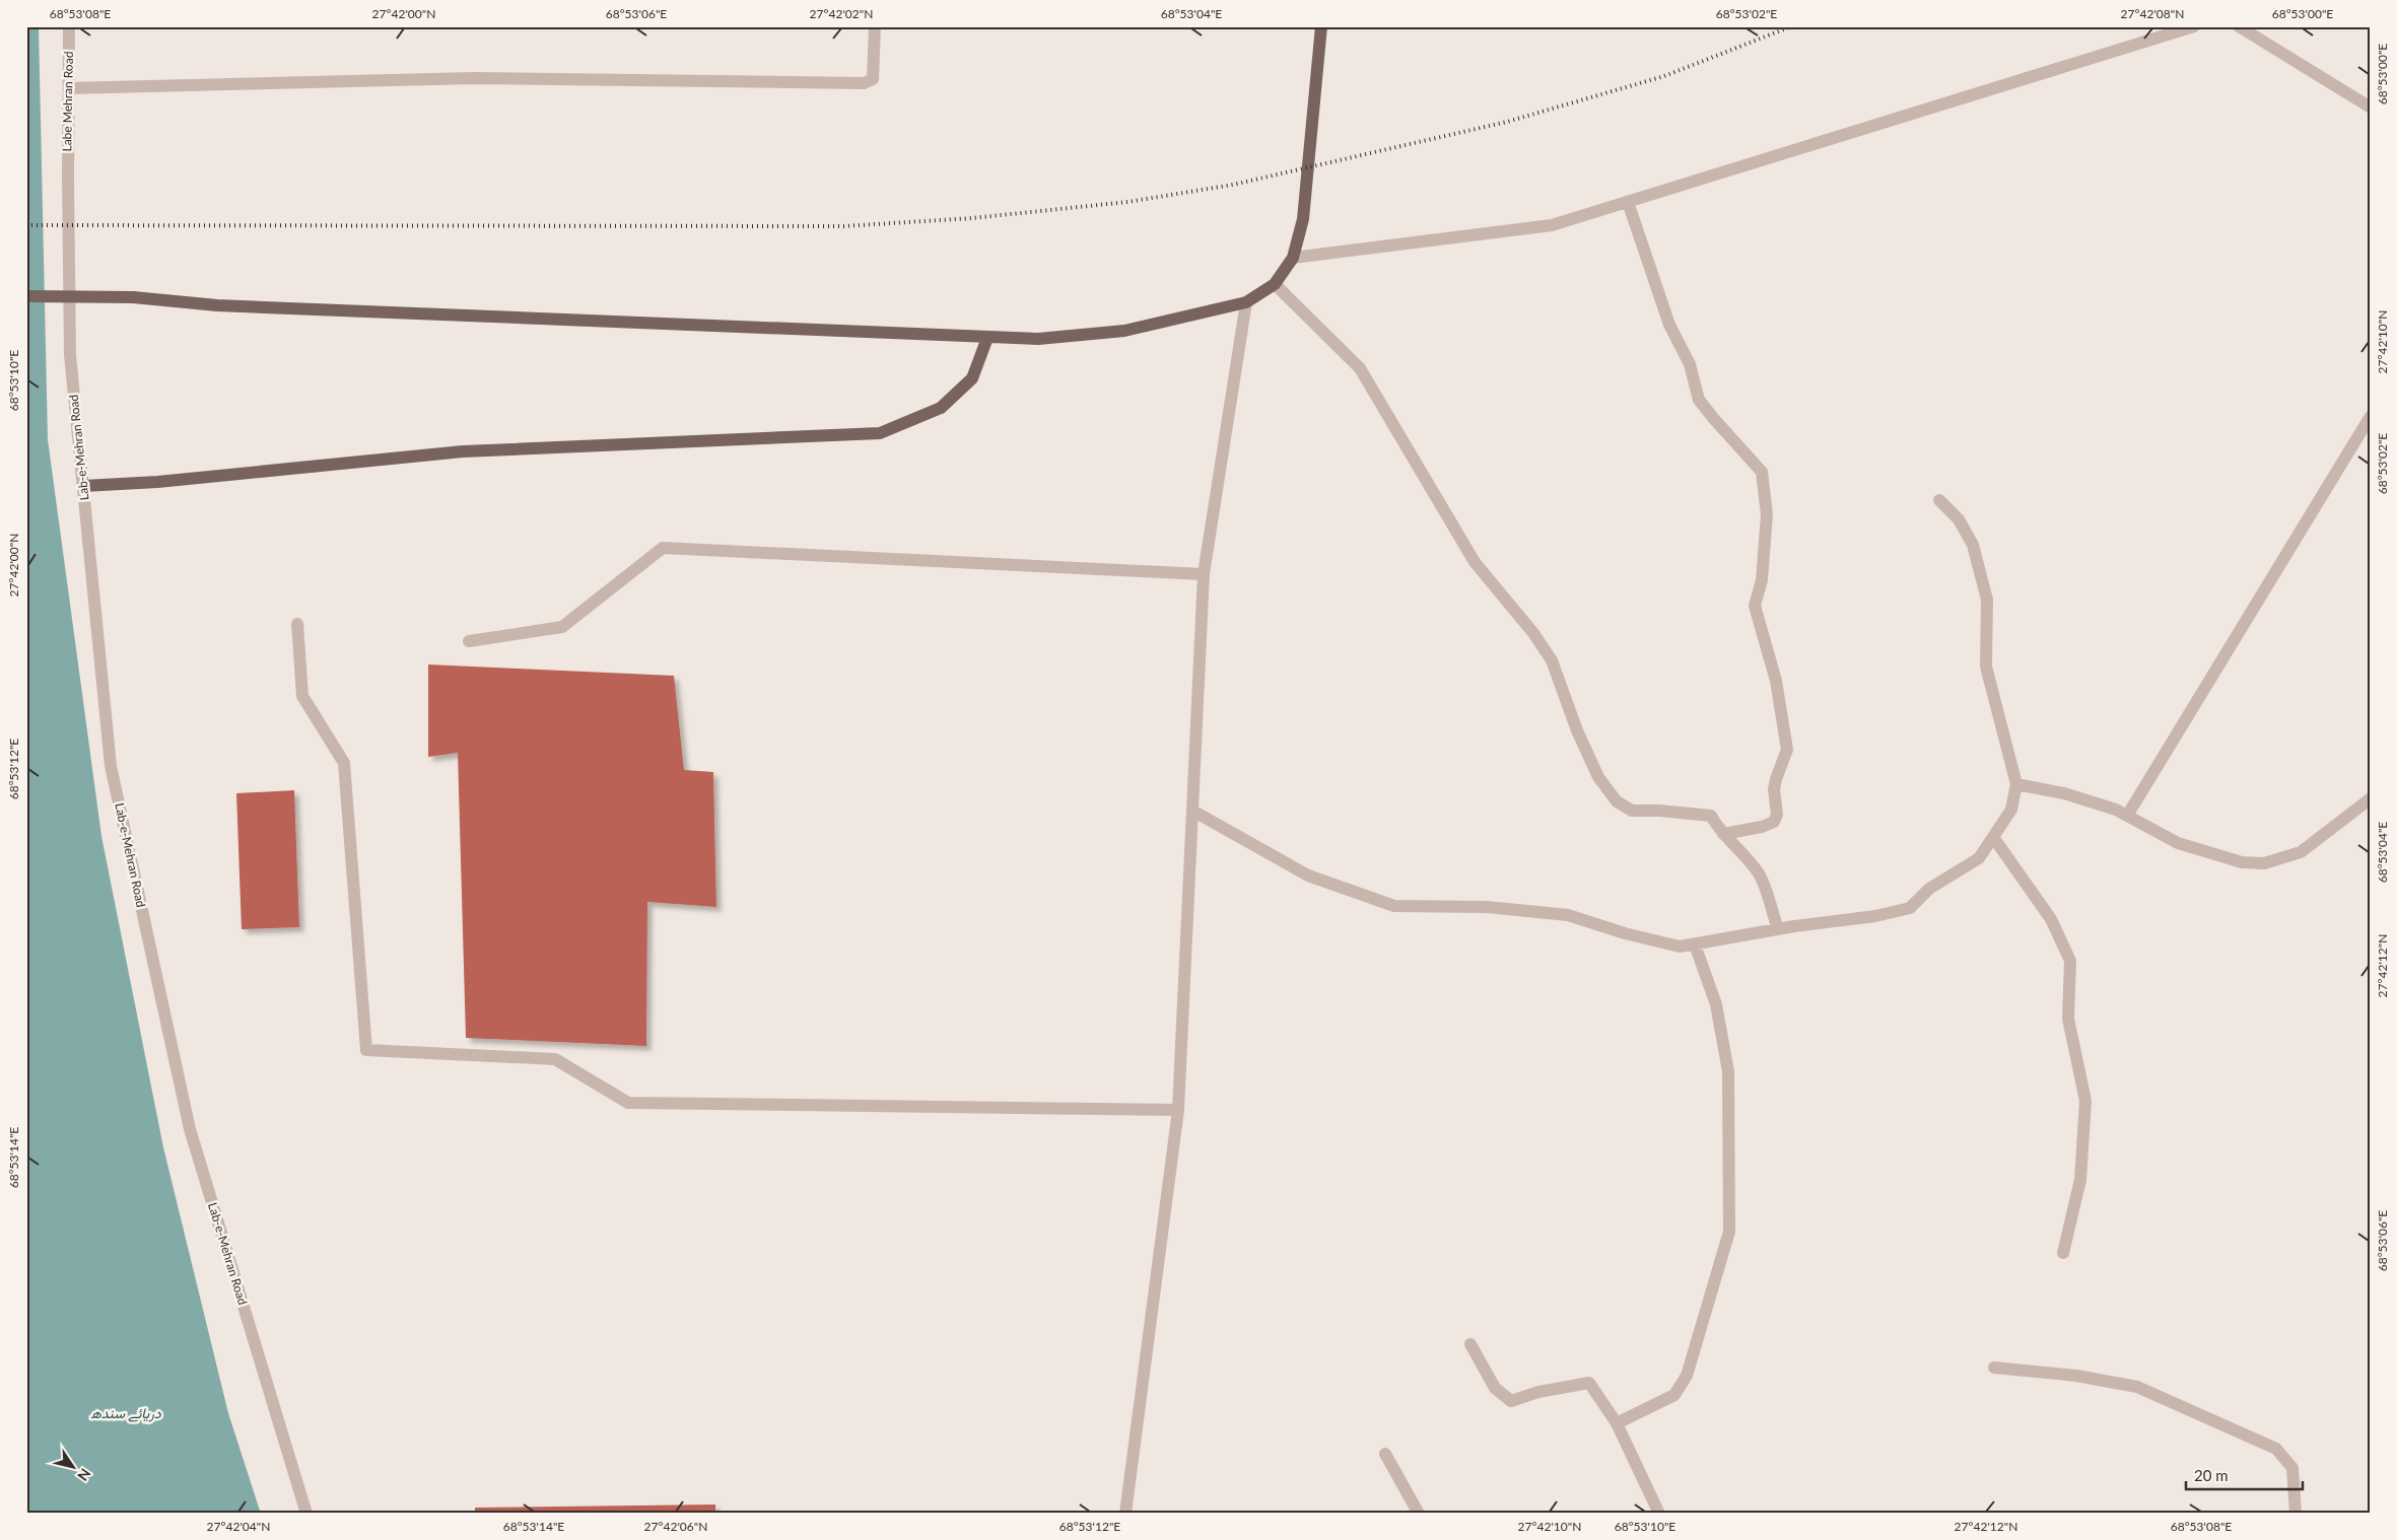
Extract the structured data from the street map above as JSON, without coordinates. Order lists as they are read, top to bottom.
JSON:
{
  "streets": {
    "street": ["Labe Mehran Road", "Lab-e-Mehran Road"]
  },
  "crossings": [
    ["Labe Mehran Road", "Lab-e-Mehran Road"]
  ],
  "water": ["دریائے سندھ"],
  "scale_bar": "20 m",
  "north": "bottom right",
  "coordinates": [
    "68°53'08\"E",
    "27°42'00\"N",
    "68°53'06\"E",
    "27°42'02\"N",
    "68°53'04\"E",
    "68°53'02\"E",
    "27°42'08\"N",
    "68°53'00\"E",
    "27°42'10\"N",
    "68°53'10\"E",
    "68°53'12\"E",
    "27°42'12\"N",
    "68°53'14\"E",
    "27°42'04\"N",
    "27°42'06\"N"
  ]
}
